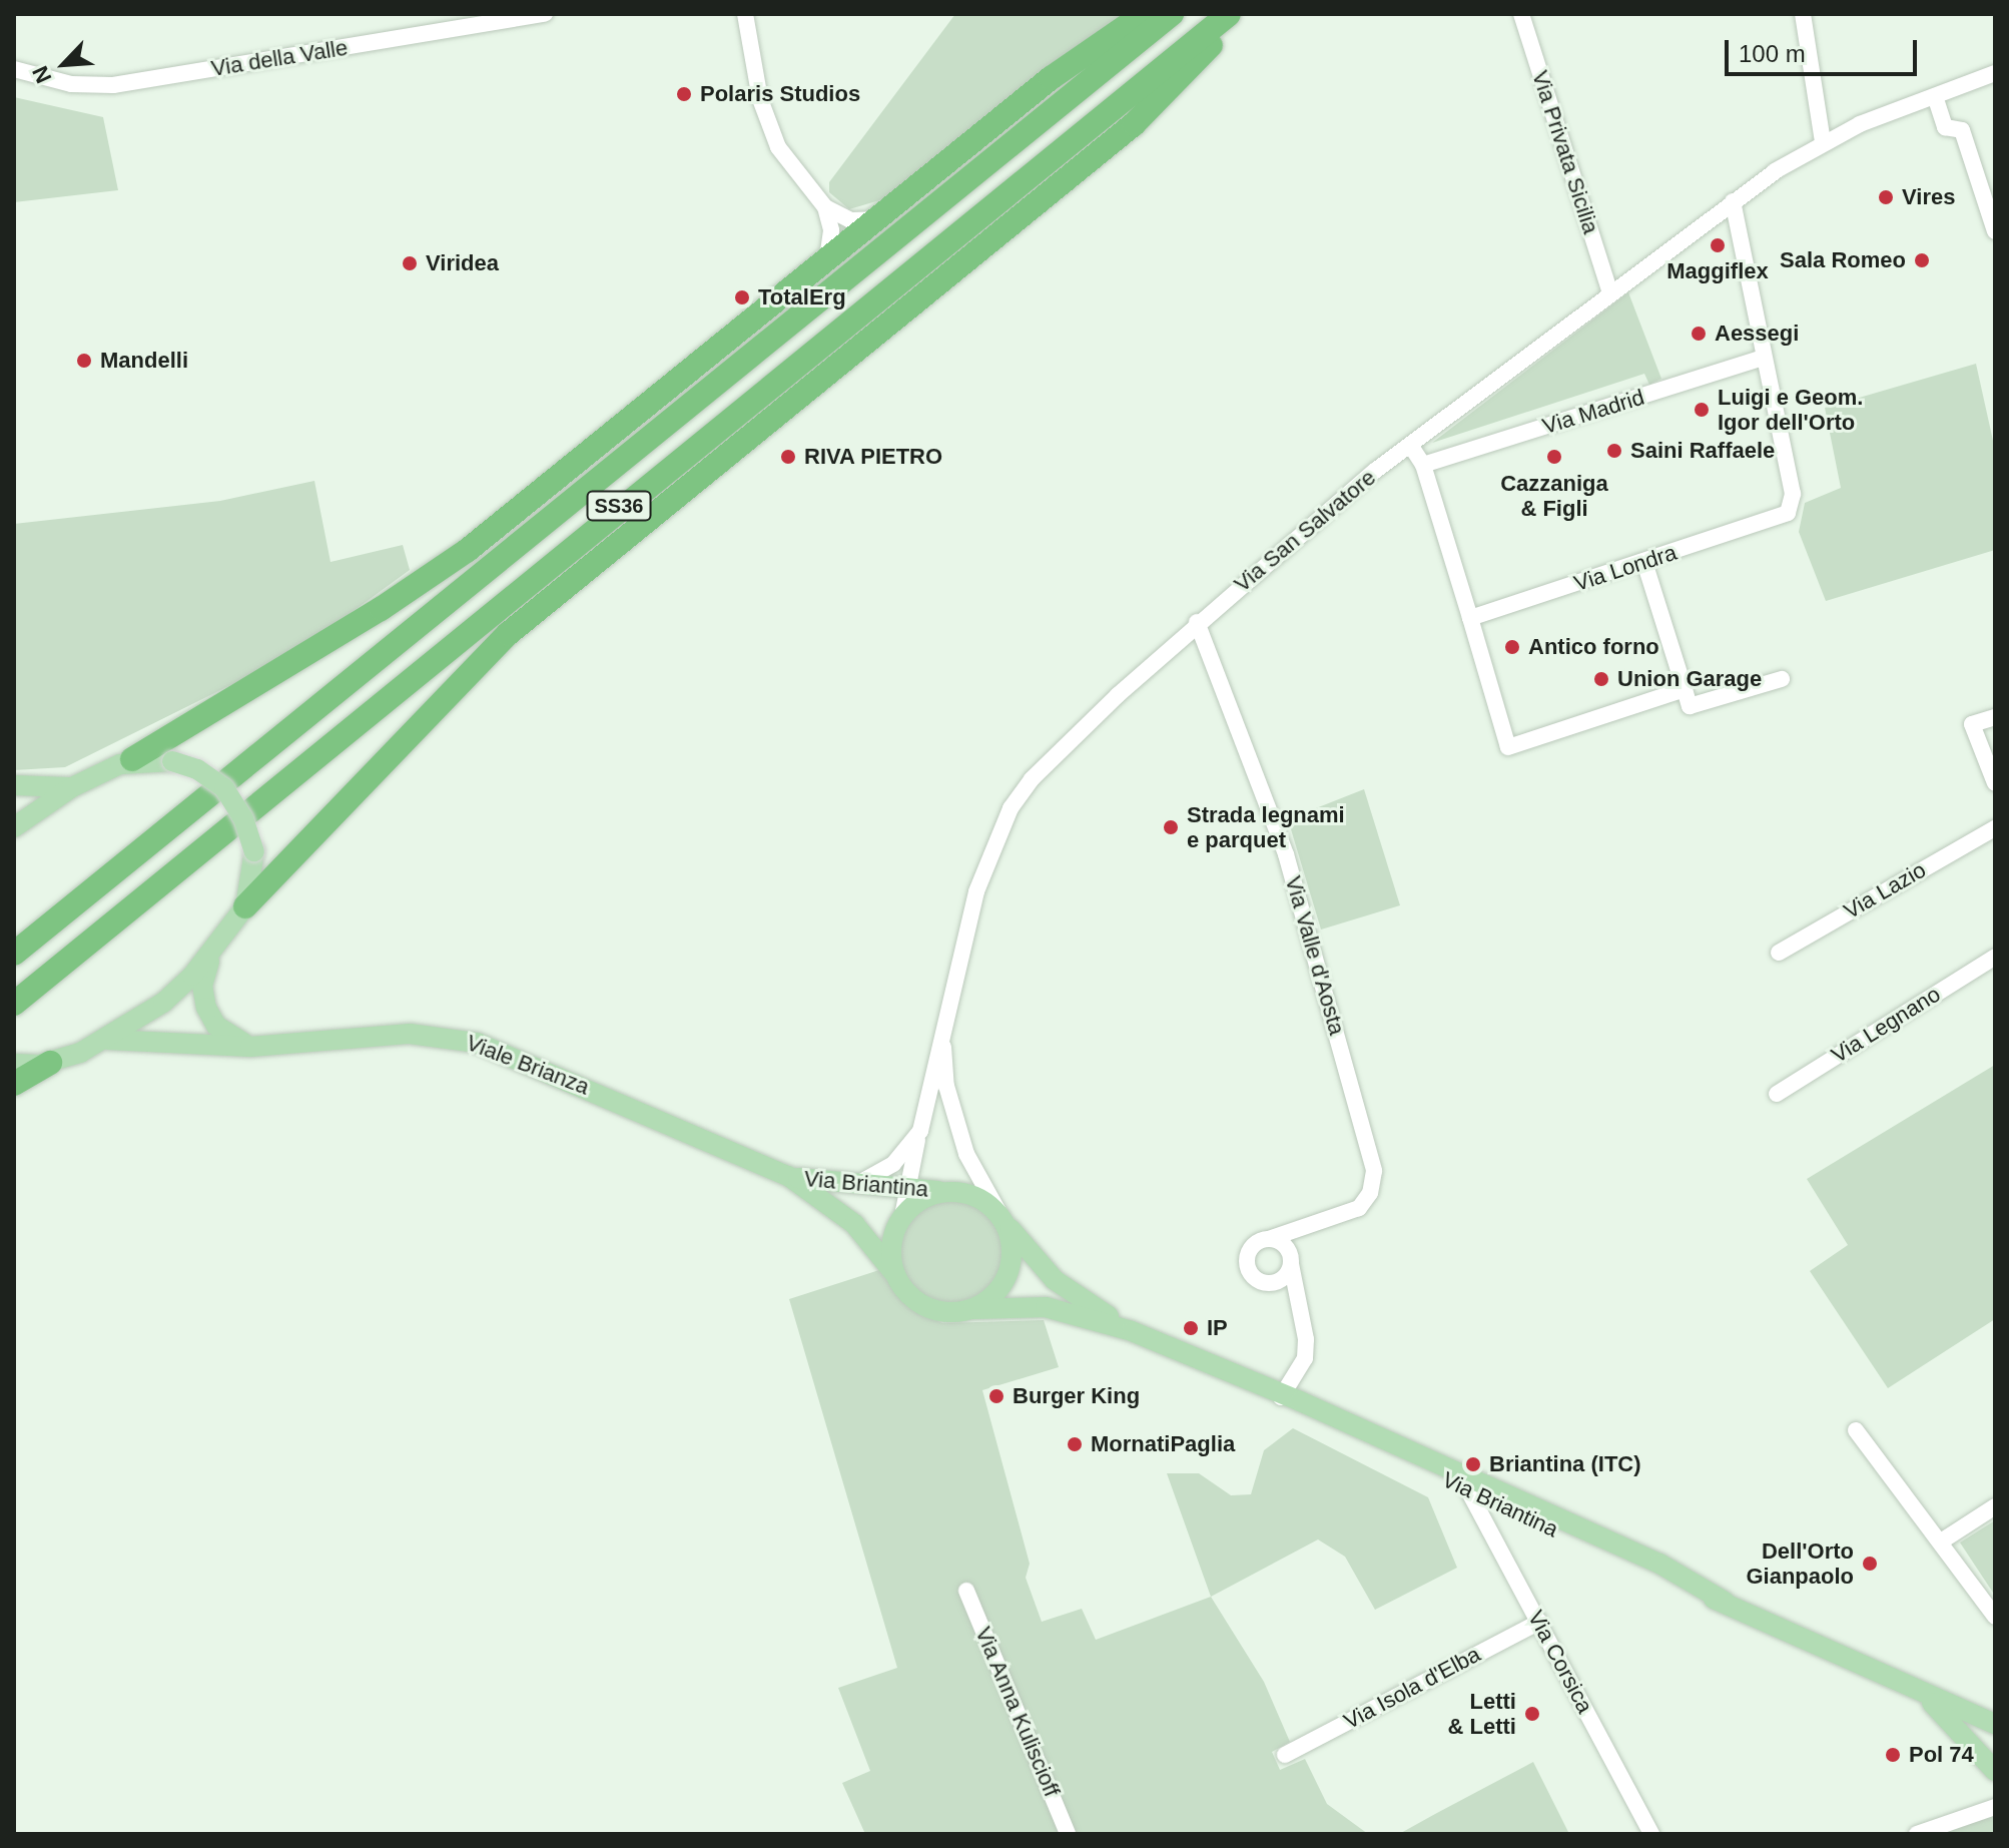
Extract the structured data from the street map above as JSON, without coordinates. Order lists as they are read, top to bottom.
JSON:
{
  "streets": {
    "highway": ["SS36"],
    "main road": ["Viale Brianza", "Via Briantina"],
    "street": [
      "Via della Valle",
      "Via Privata Sicilia",
      "Via Madrid",
      "Via San Salvatore",
      "Via Londra",
      "Via Lazio",
      "Via Valle d'Aosta",
      "Via Legnano",
      "Via Corsica",
      "Via Isola d'Elba",
      "Via Anna Kuliscioff"
    ]
  },
  "crossings": [
    ["Via Privata Sicilia", "Via San Salvatore"],
    ["Via Madrid", "Via Londra"],
    ["Via San Salvatore", "Via Valle d'Aosta"],
    ["Via San Salvatore", "Via Briantina"],
    ["Viale Brianza", "Via Briantina"],
    ["Via Briantina", "Via Corsica"],
    ["Via Corsica", "Via Isola d'Elba"]
  ],
  "places": [
    "Polaris Studios",
    "Vires",
    "Maggiflex",
    "Sala Romeo",
    "Viridea",
    "TotalErg",
    "Aessegi",
    "Mandelli",
    "Luigi e Geom. Igor dell'Orto",
    "Saini Raffaele",
    "RIVA PIETRO",
    "Cazzaniga & Figli",
    "Antico forno",
    "Union Garage",
    "Strada legnami e parquet",
    "IP",
    "Burger King",
    "MornatiPaglia",
    "Briantina (ITC)",
    "Dell'Orto Gianpaolo",
    "Letti & Letti",
    "Pol 74"
  ],
  "scale_bar": "100 m",
  "north": "bottom left"
}
